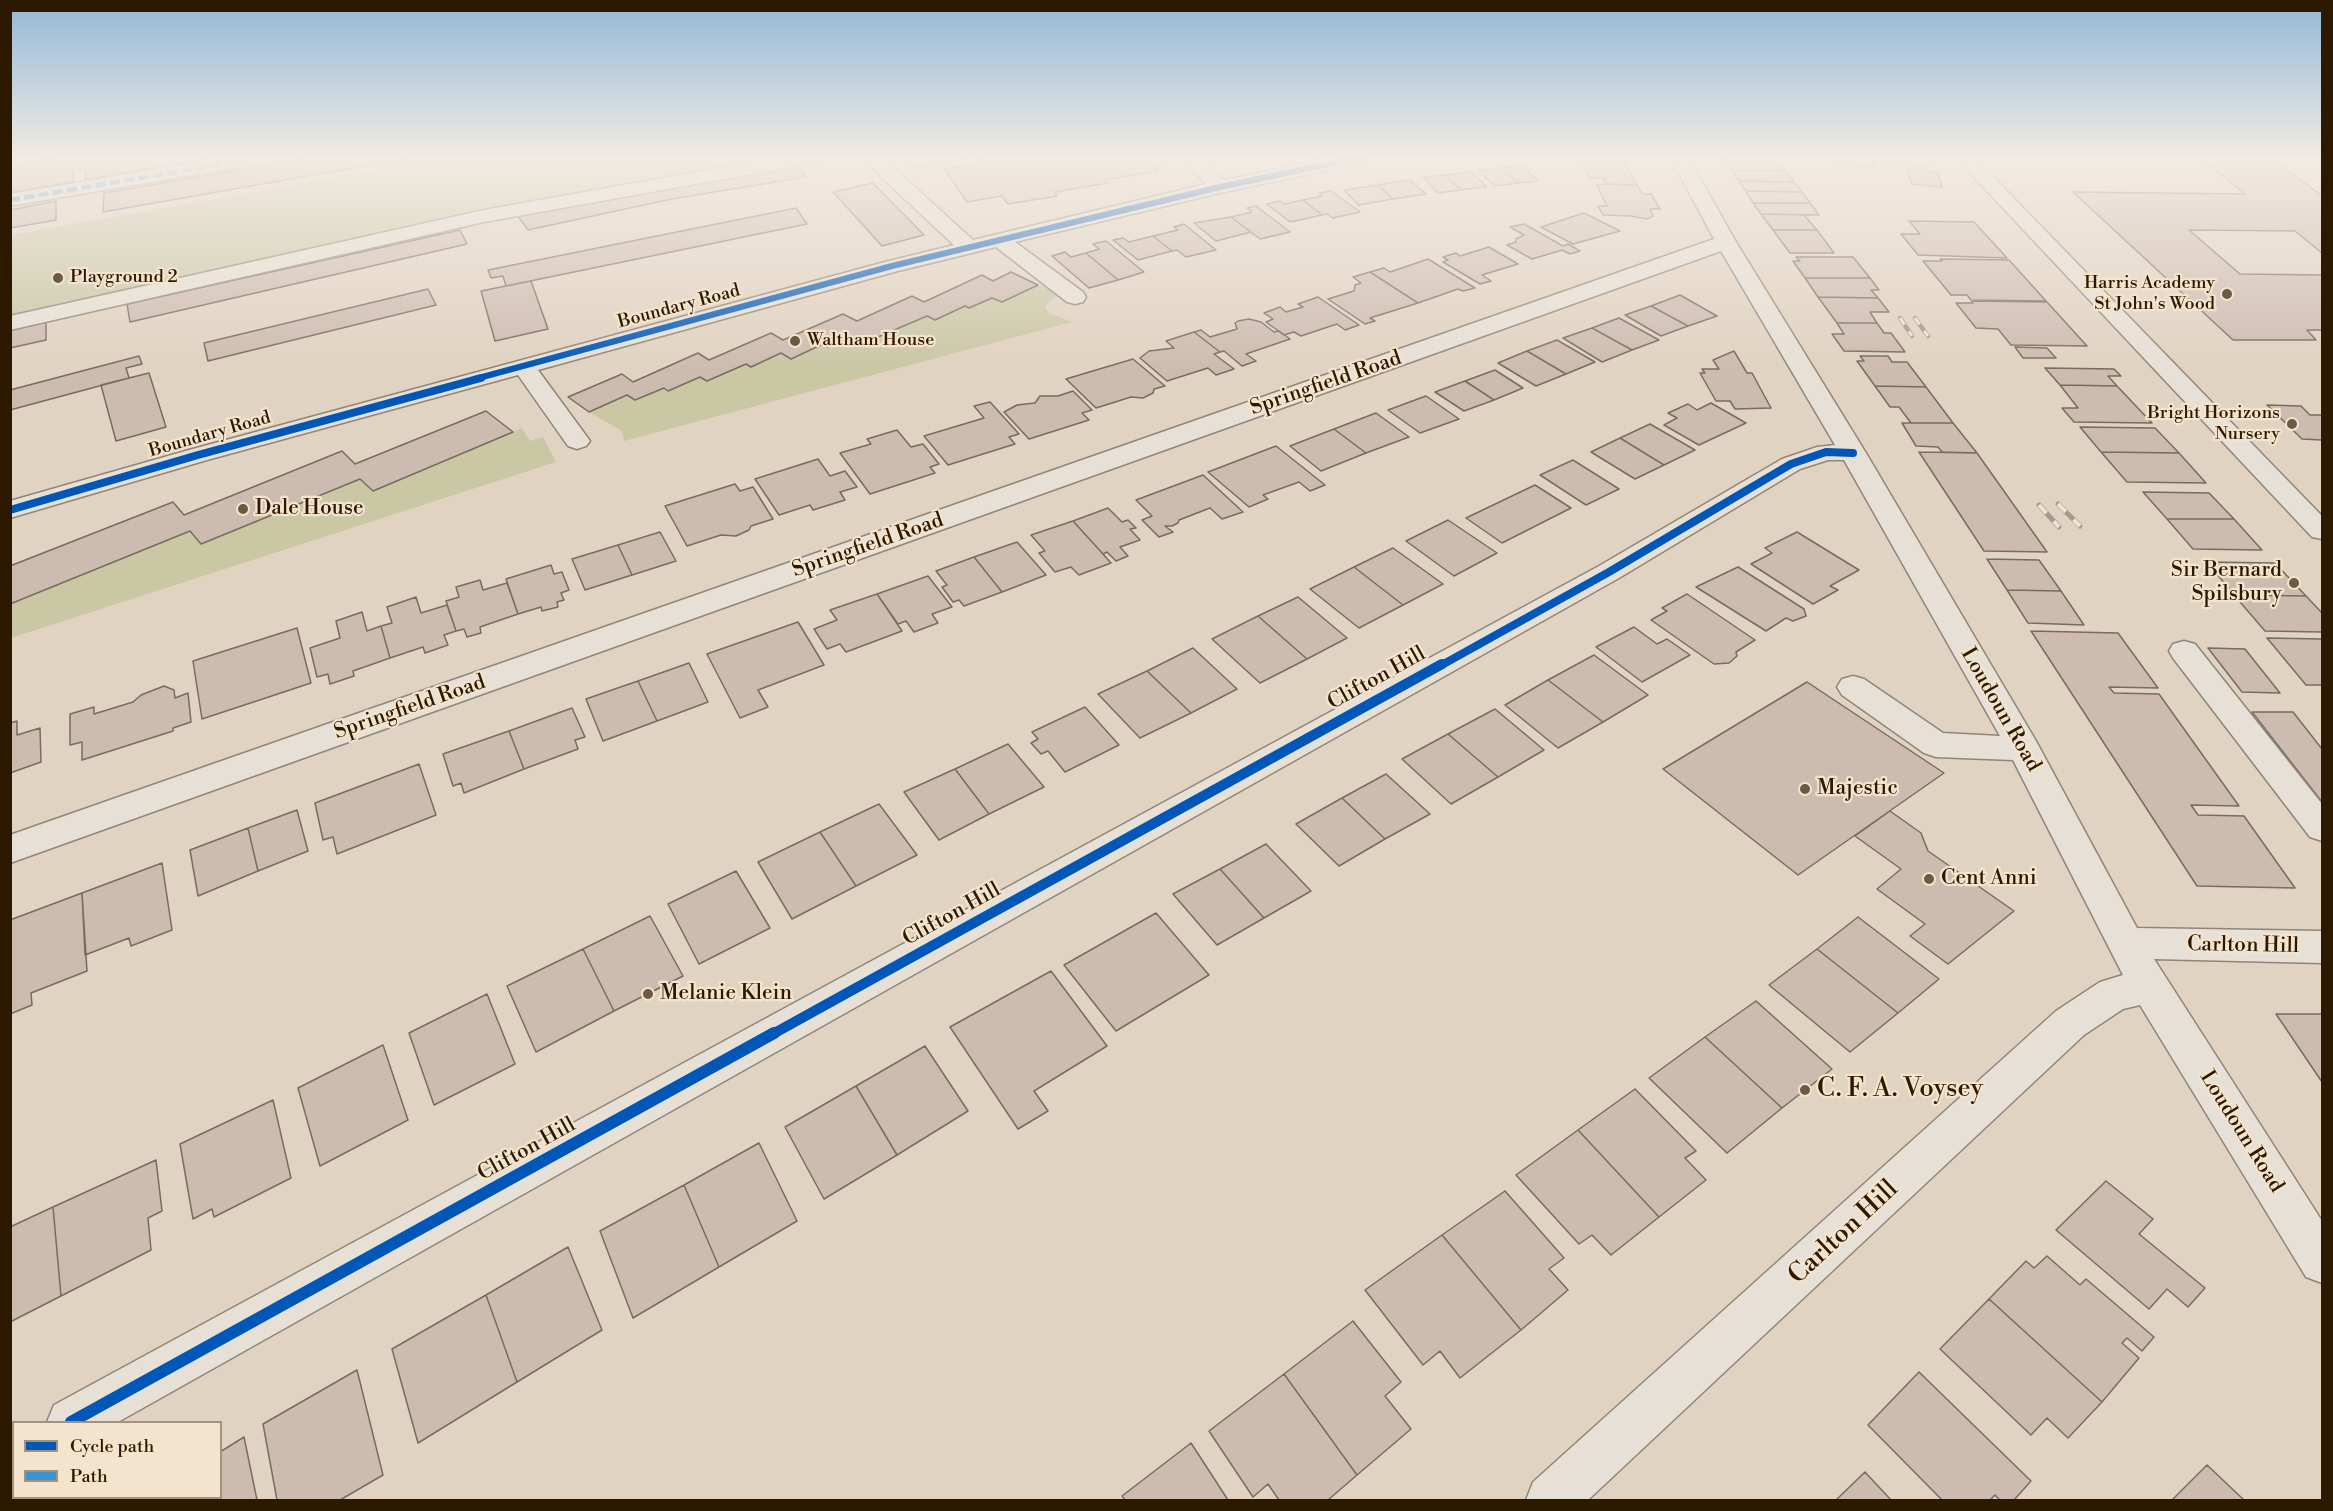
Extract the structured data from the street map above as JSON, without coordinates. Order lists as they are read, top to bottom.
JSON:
{
  "streets": {
    "street": [
      "Boundary Road",
      "Springfield Road",
      "Clifton Hill",
      "Loudoun Road",
      "Carlton Hill"
    ]
  },
  "crossings": [
    ["Springfield Road", "Loudoun Road"],
    ["Clifton Hill", "Loudoun Road"],
    ["Loudoun Road", "Carlton Hill"]
  ],
  "places": [
    "Playground 2",
    "Harris Academy St John's Wood",
    "Waltham House",
    "Bright Horizons Nursery",
    "Dale House",
    "Sir Bernard Spilsbury",
    "Majestic",
    "Cent Anni",
    "Melanie Klein",
    "C. F. A. Voysey"
  ],
  "legend": ["Cycle path", "Path"]
}
